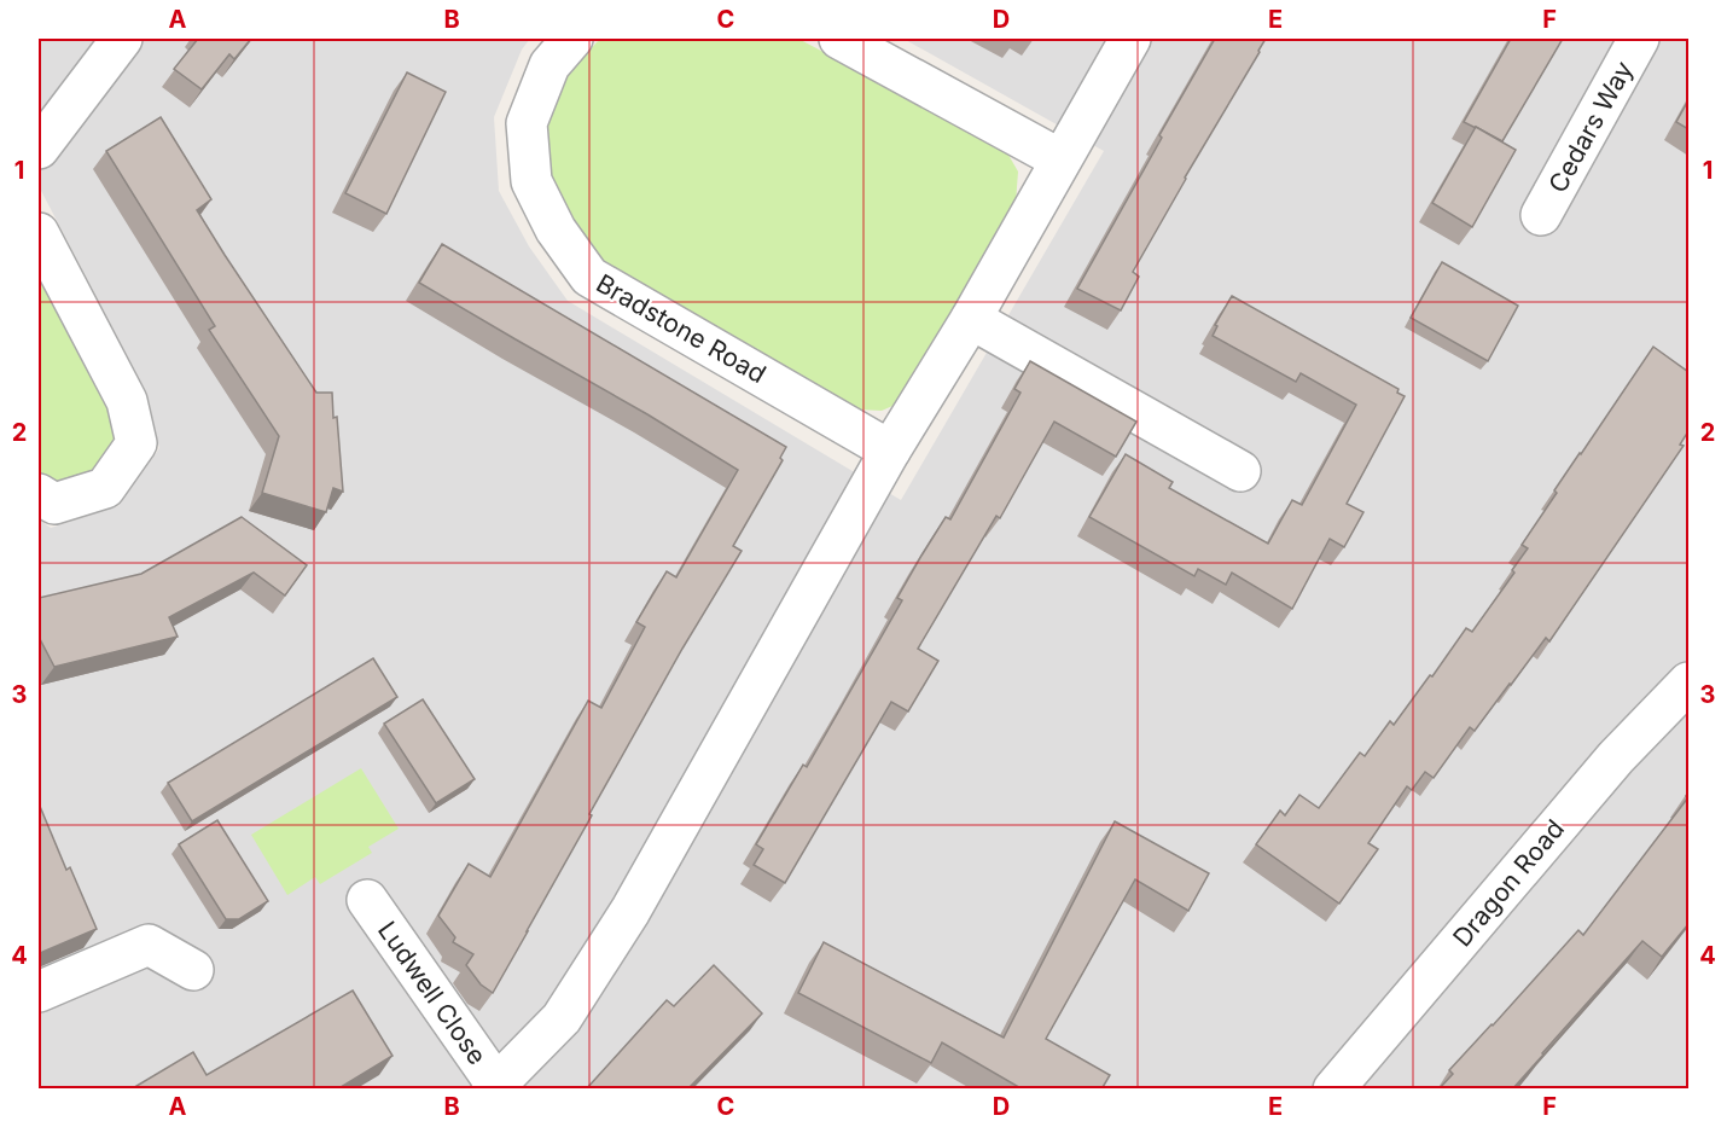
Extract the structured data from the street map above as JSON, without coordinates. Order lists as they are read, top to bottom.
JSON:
{
  "streets": {
    "street": [
      "Cedars Way",
      "Bradstone Road",
      "Dragon Road",
      "Ludwell Close"
    ]
  },
  "grid": {
    "columns": [
      "A",
      "B",
      "C",
      "D",
      "E",
      "F"
    ],
    "rows": [
      "1",
      "2",
      "3",
      "4"
    ]
  }
}
